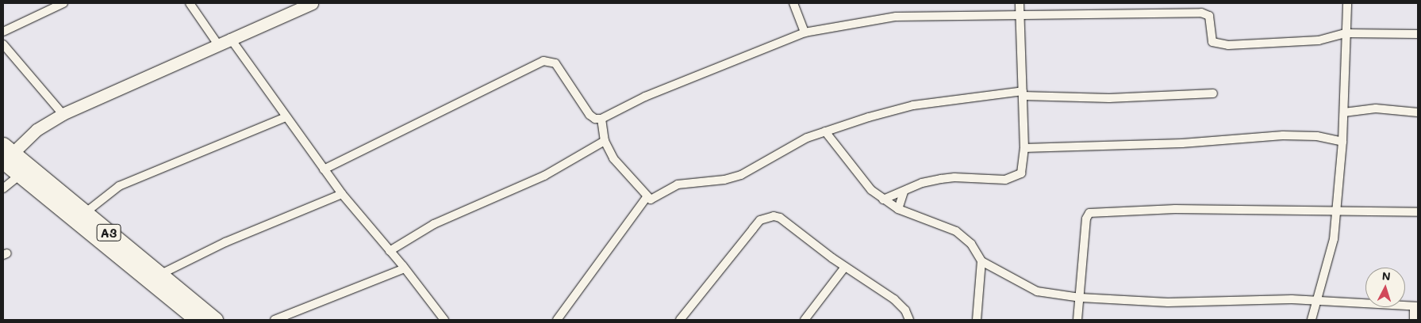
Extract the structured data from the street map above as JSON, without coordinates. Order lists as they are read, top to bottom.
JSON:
{
  "streets": {
    "highway": ["A3"]
  },
  "north": "top"
}
